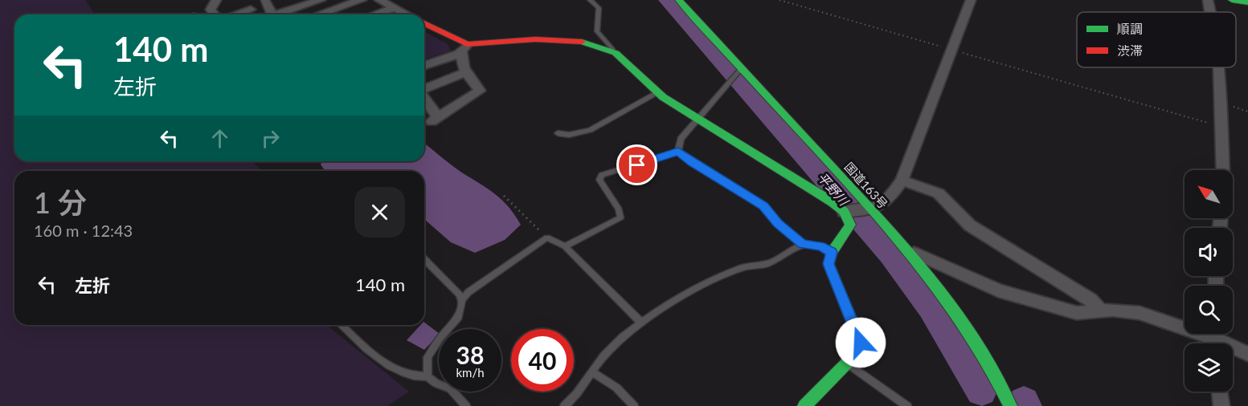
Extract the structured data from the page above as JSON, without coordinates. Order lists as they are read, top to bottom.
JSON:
{
  "streets": {
    "main road": ["国道163号"]
  },
  "water": ["平野川"],
  "legend": ["順調", "渋滞"],
  "north": "top left",
  "page": {
    "turn": ["140 m", "左折"],
    "heading": ["1 分", "160 m · 12:43"],
    "list": [
      {
        "name": "左折",
        "value": "140 m"
      }
    ],
    "speed": "38 km/h",
    "limit": "40"
  }
}
